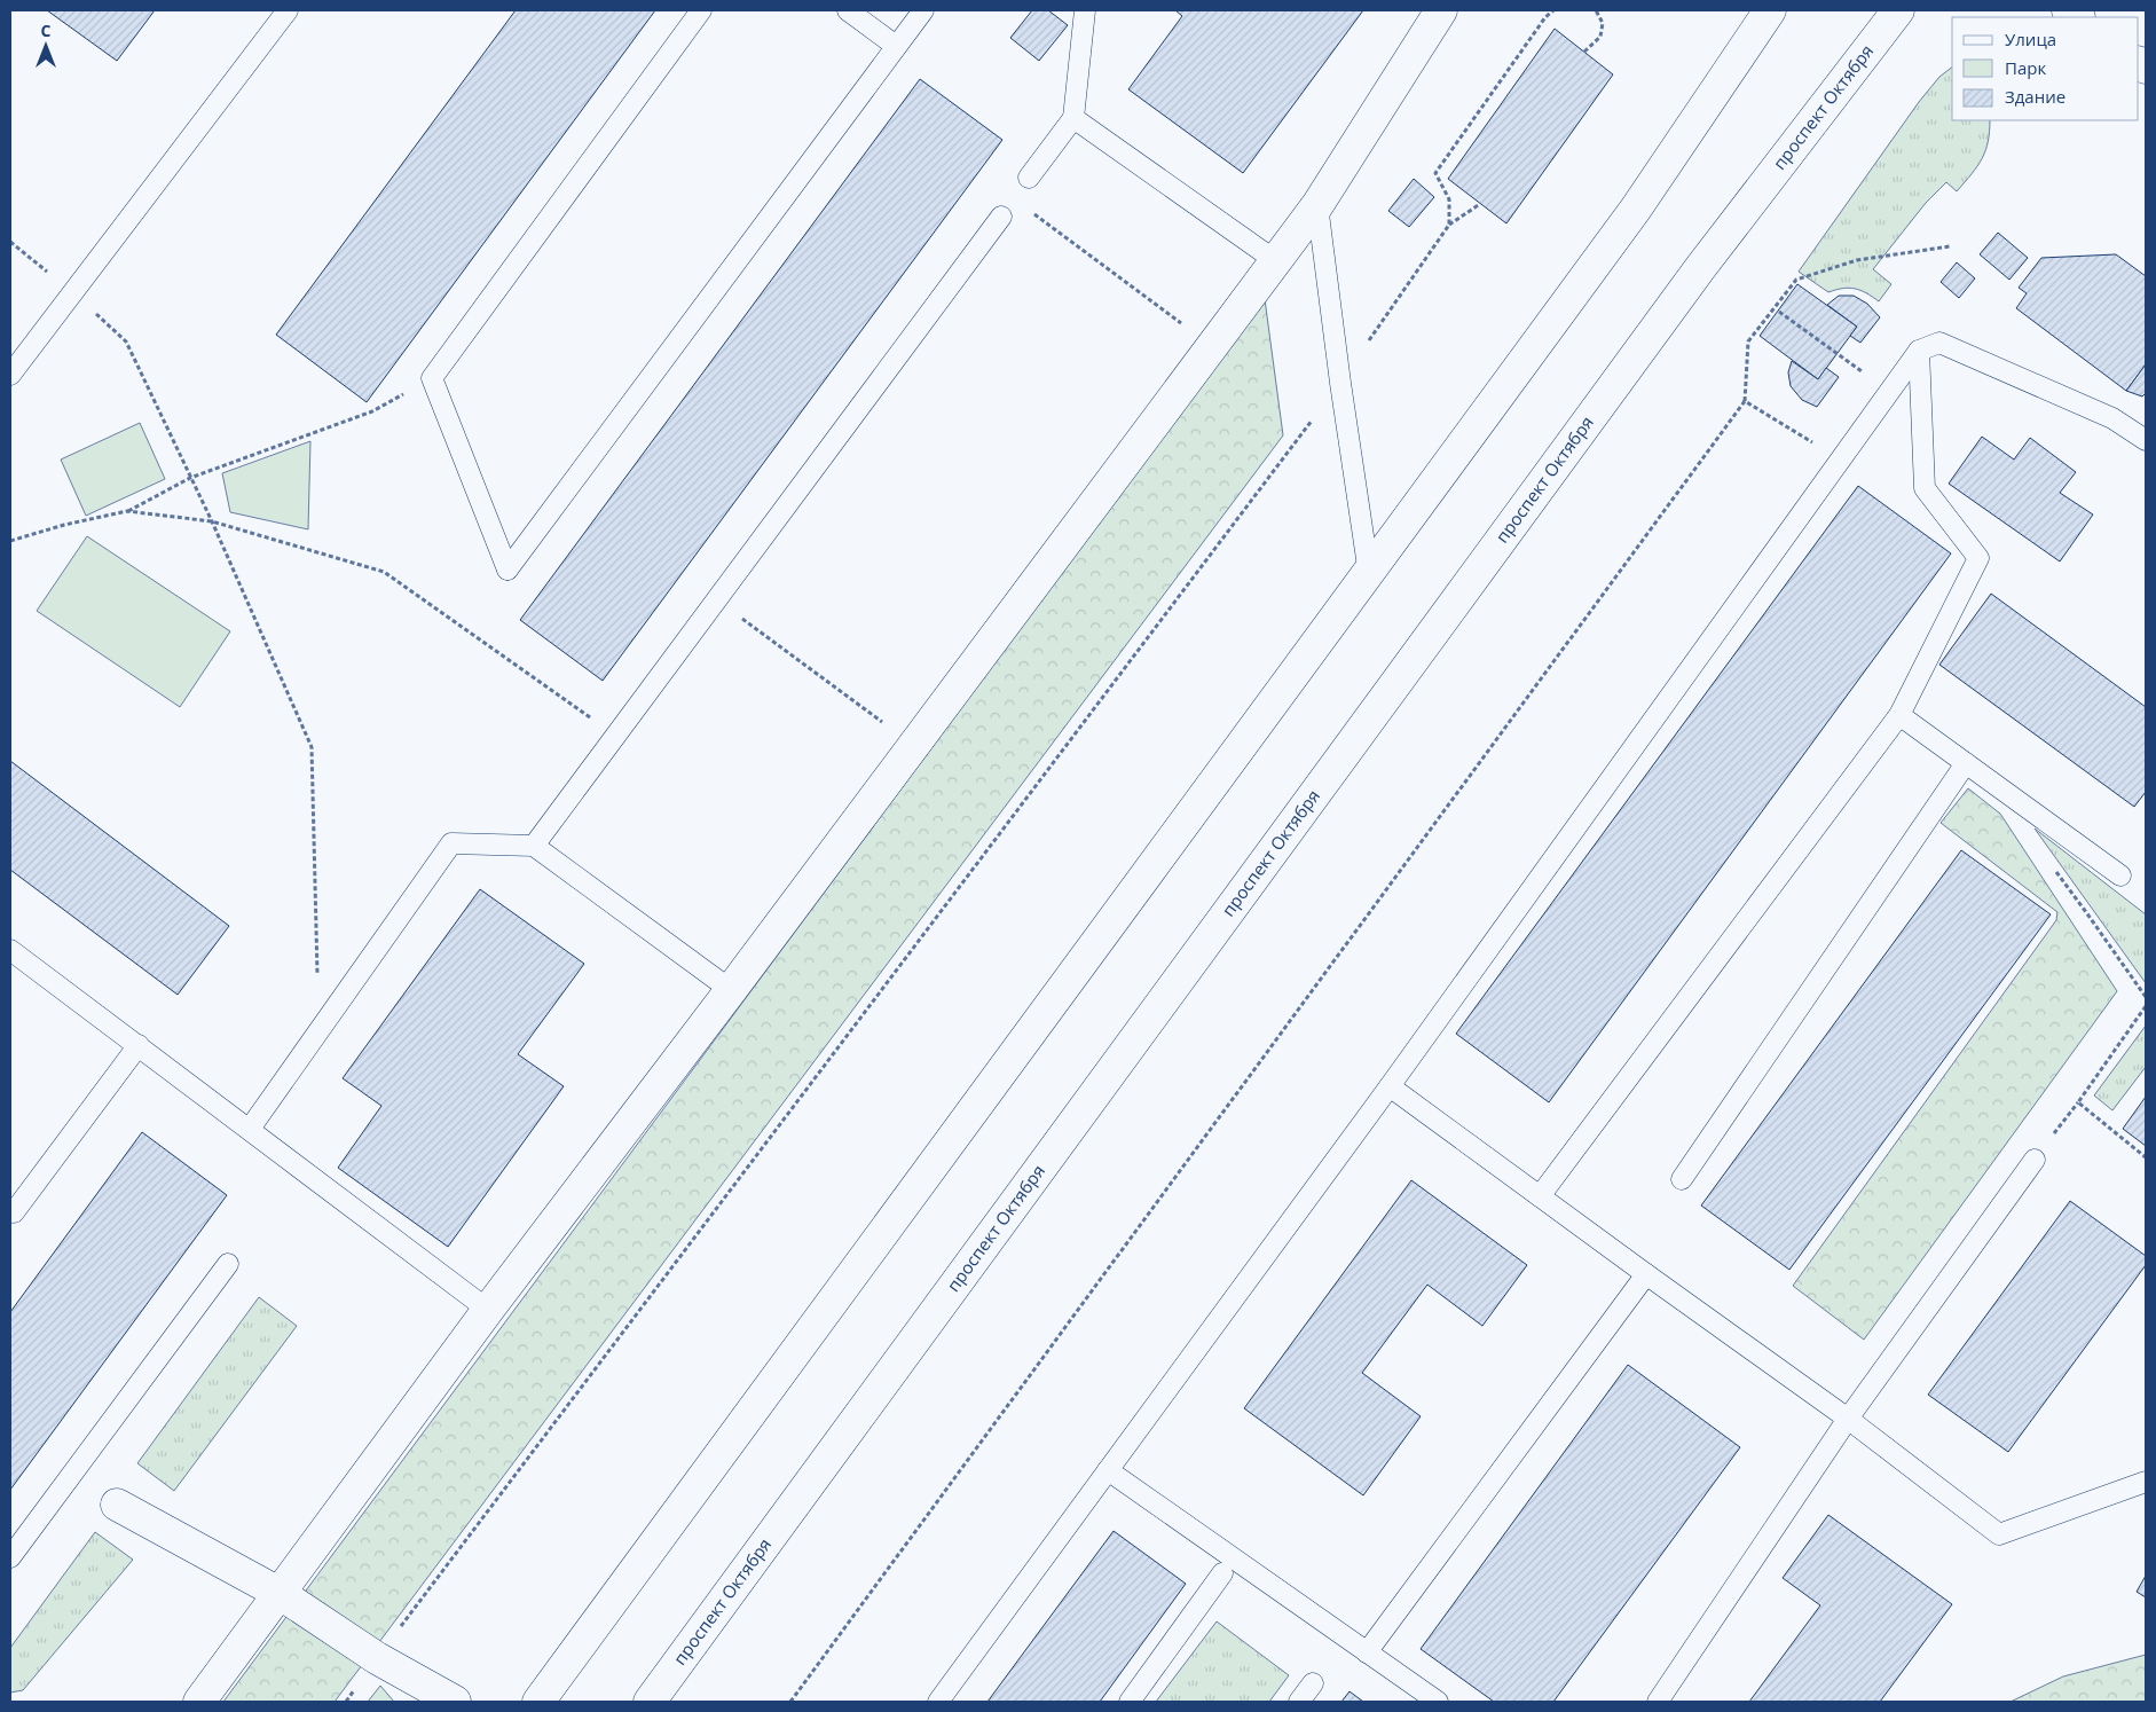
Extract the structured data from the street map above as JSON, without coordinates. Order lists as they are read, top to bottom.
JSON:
{
  "streets": {
    "main road": ["проспект Октября"]
  },
  "legend": ["Улица", "Парк", "Здание"],
  "north": "top"
}
